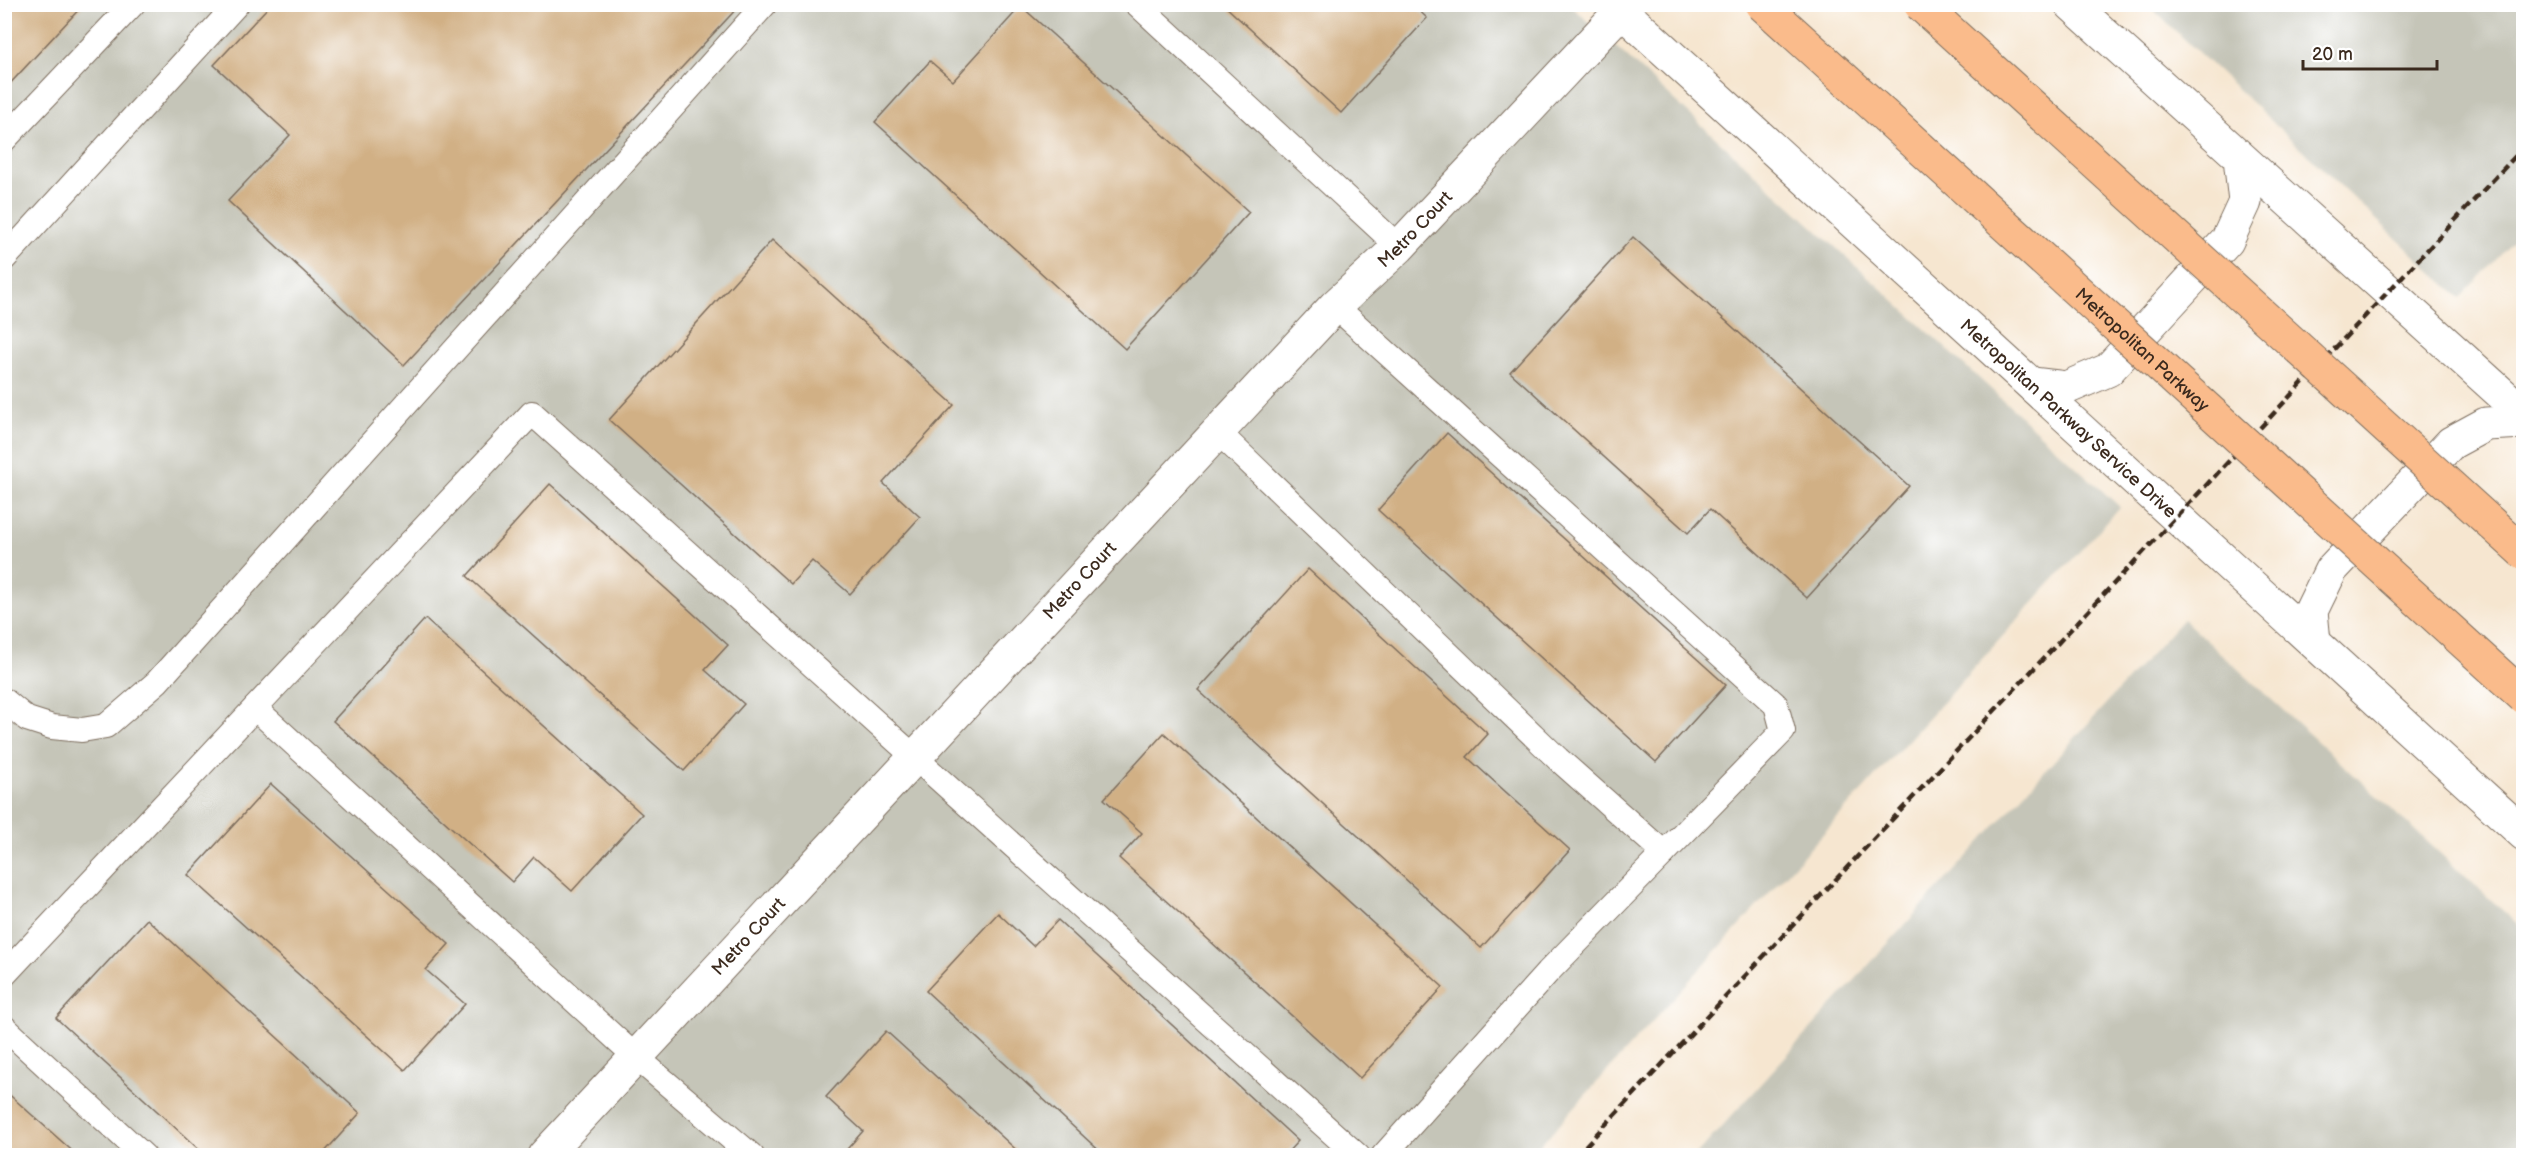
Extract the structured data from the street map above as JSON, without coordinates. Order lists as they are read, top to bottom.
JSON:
{
  "streets": {
    "main road": ["Metropolitan Parkway"],
    "street": ["Metro Court", "Metropolitan Parkway Service Drive"]
  },
  "crossings": [
    ["Metro Court", "Metropolitan Parkway Service Drive"]
  ],
  "scale_bar": "20 m"
}
